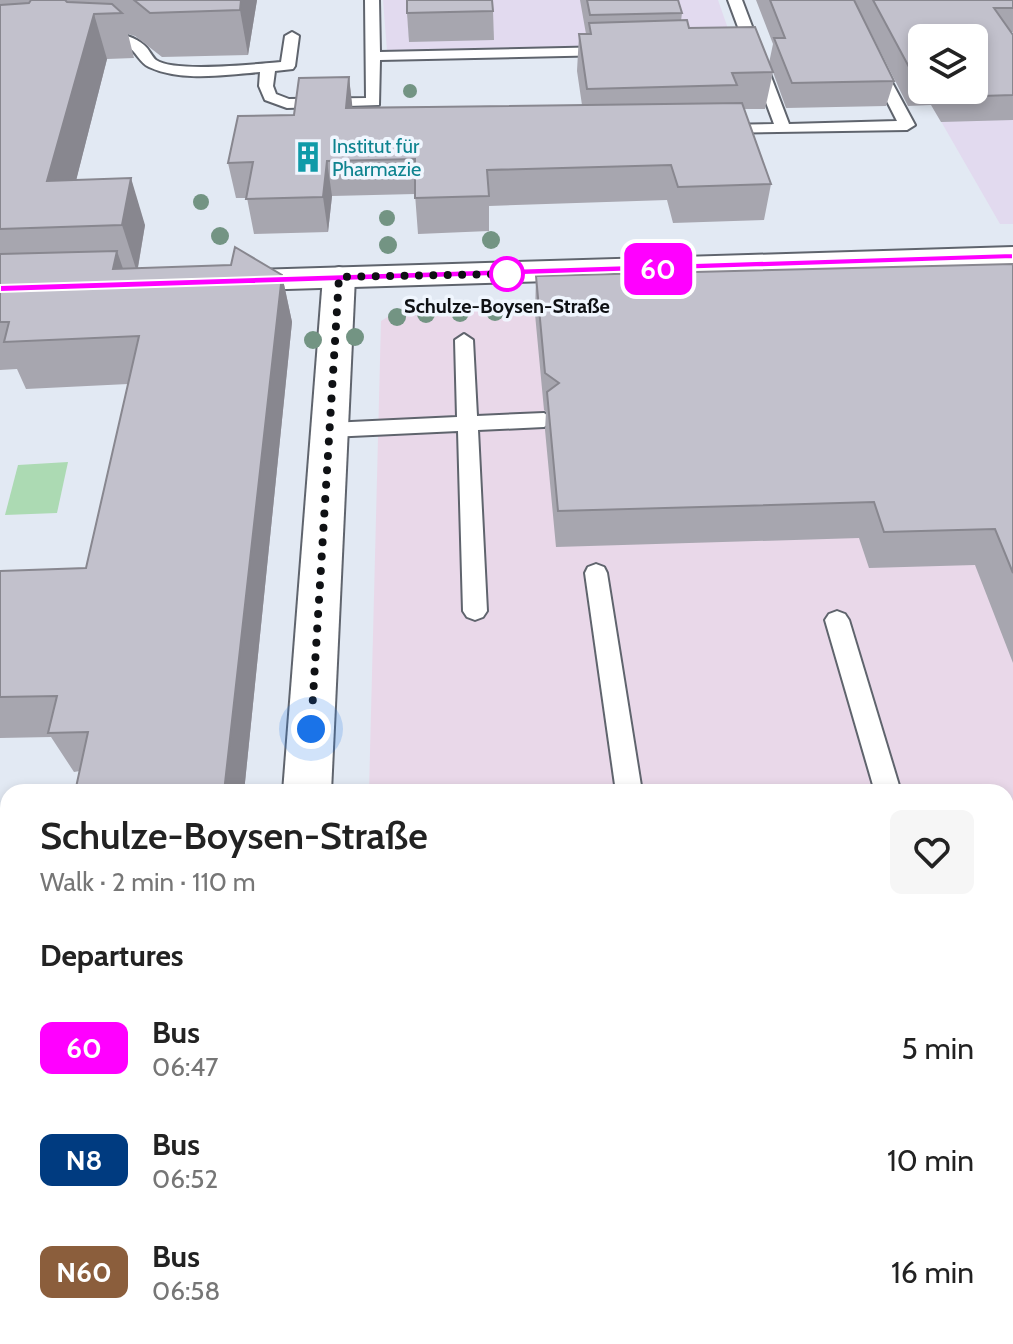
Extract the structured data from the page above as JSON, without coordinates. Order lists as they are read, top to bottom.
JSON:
{
  "places": {
    "building": ["Institut für Pharmazie"],
    "other": ["Schulze-Boysen-Straße"]
  },
  "lines": ["bus line 60"],
  "page": {
    "on_map": "60",
    "heading": [
      ["Schulze-Boysen-Straße", "Walk · 2 min · 110 m"],
      "Departures"
    ],
    "list": [
      {
        "mark": "60",
        "name": "Bus",
        "note": "06:47",
        "value": "5 min"
      },
      {
        "mark": "N8",
        "name": "Bus",
        "note": "06:52",
        "value": "10 min"
      },
      {
        "mark": "N60",
        "name": "Bus",
        "note": "06:58",
        "value": "16 min"
      }
    ]
  }
}
